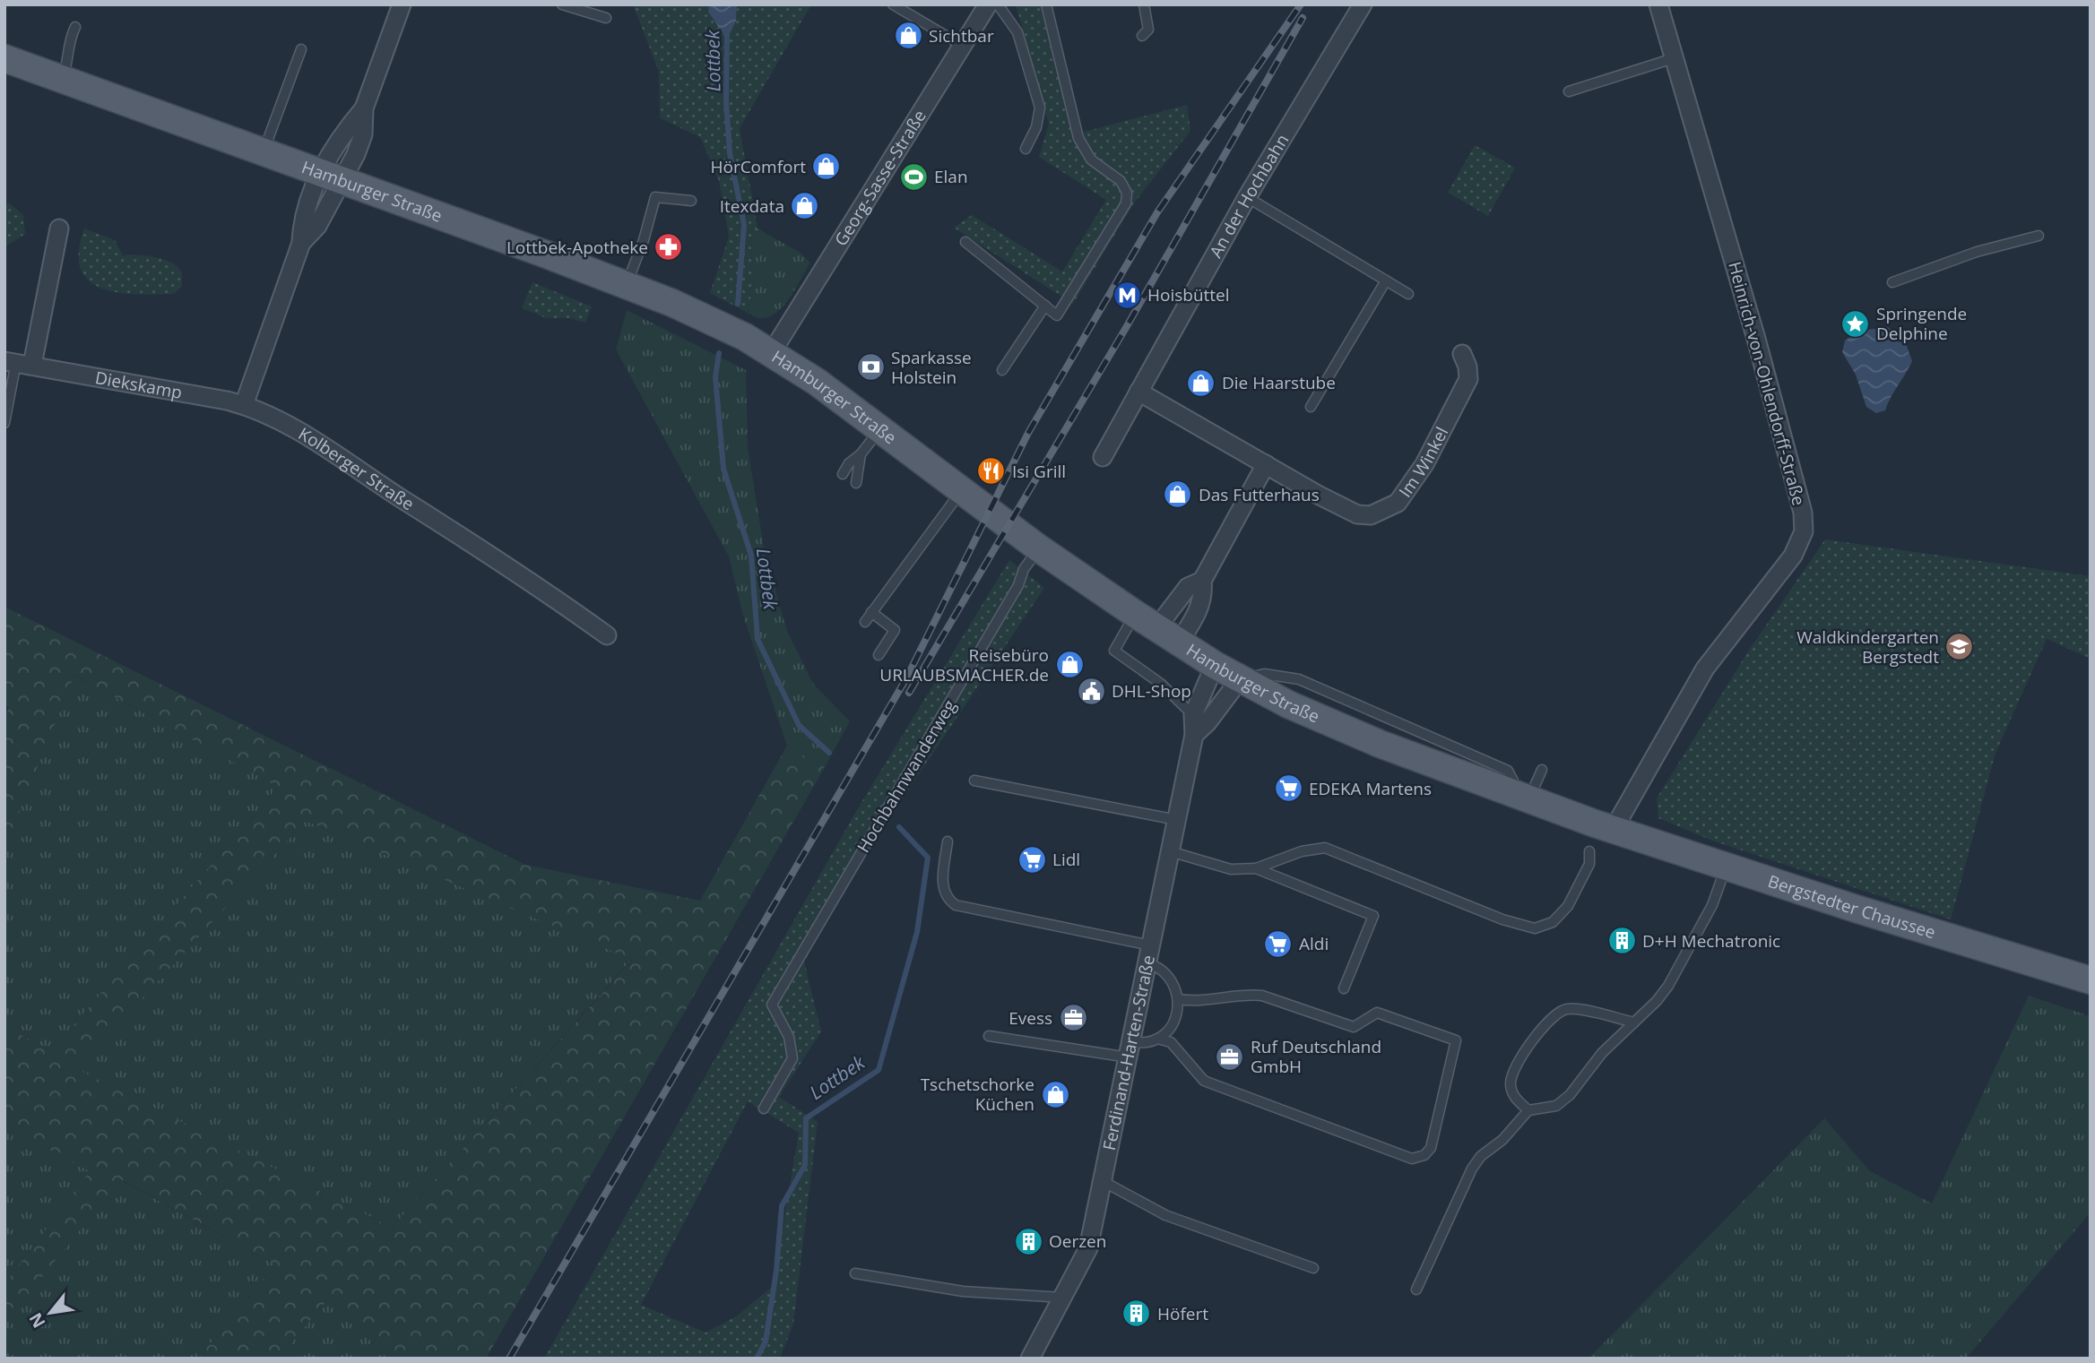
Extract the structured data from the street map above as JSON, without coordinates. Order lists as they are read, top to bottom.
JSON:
{
  "streets": {
    "main road": ["Hamburger Straße", "Bergstedter Chaussee"],
    "street": [
      "Georg-Sasse-Straße",
      "An der Hochbahn",
      "Heinrich-von-Ohlendorff-Straße",
      "Diekskamp",
      "Im Winkel",
      "Kolberger Straße",
      "Ferdinand-Harten-Straße"
    ],
    "lane": ["Hochbahnwanderweg"]
  },
  "crossings": [
    ["Georg-Sasse-Straße", "Hamburger Straße"],
    ["Hamburger Straße", "Heinrich-von-Ohlendorff-Straße"],
    ["Hamburger Straße", "Hochbahnwanderweg"],
    ["Hamburger Straße", "Bergstedter Chaussee"],
    ["Hamburger Straße", "Ferdinand-Harten-Straße"],
    ["An der Hochbahn", "Im Winkel"],
    ["Heinrich-von-Ohlendorff-Straße", "Bergstedter Chaussee"],
    ["Diekskamp", "Kolberger Straße"]
  ],
  "water": ["Lottbek"],
  "places": {
    "shop": [
      "Sichtbar",
      "HörComfort",
      "Itexdata",
      "Die Haarstube",
      "Das Futterhaus",
      "Reisebüro URLAUBSMACHER.de",
      "Tschetschorke Küchen"
    ],
    "sports": ["Elan"],
    "pharmacy": ["Lottbek-Apotheke"],
    "metro station": ["Hoisbüttel"],
    "place": ["Springende Delphine"],
    "bank": ["Sparkasse Holstein"],
    "restaurant": ["Isi Grill"],
    "school or university": ["Waldkindergarten Bergstedt"],
    "public building": ["DHL-Shop"],
    "supermarket": ["EDEKA Martens", "Lidl", "Aldi"],
    "building": ["D+H Mechatronic", "Oerzen", "Höfert"],
    "office": ["Evess", "Ruf Deutschland GmbH"]
  },
  "north": "bottom left"
}
